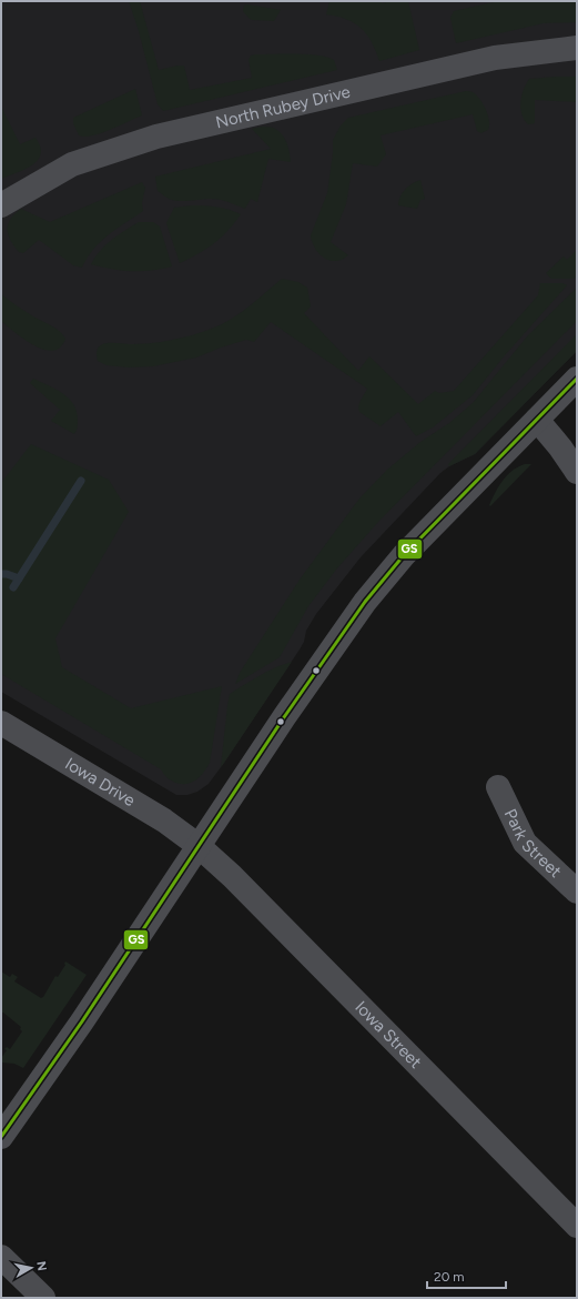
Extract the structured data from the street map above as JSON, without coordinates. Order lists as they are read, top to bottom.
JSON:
{
  "streets": {
    "street": [
      "North Rubey Drive",
      "Iowa Drive",
      "Park Street",
      "Iowa Street"
    ]
  },
  "crossings": [
    ["Iowa Drive", "Iowa Street"]
  ],
  "lines": ["transit line GS"],
  "scale_bar": "20 m",
  "north": "right"
}
